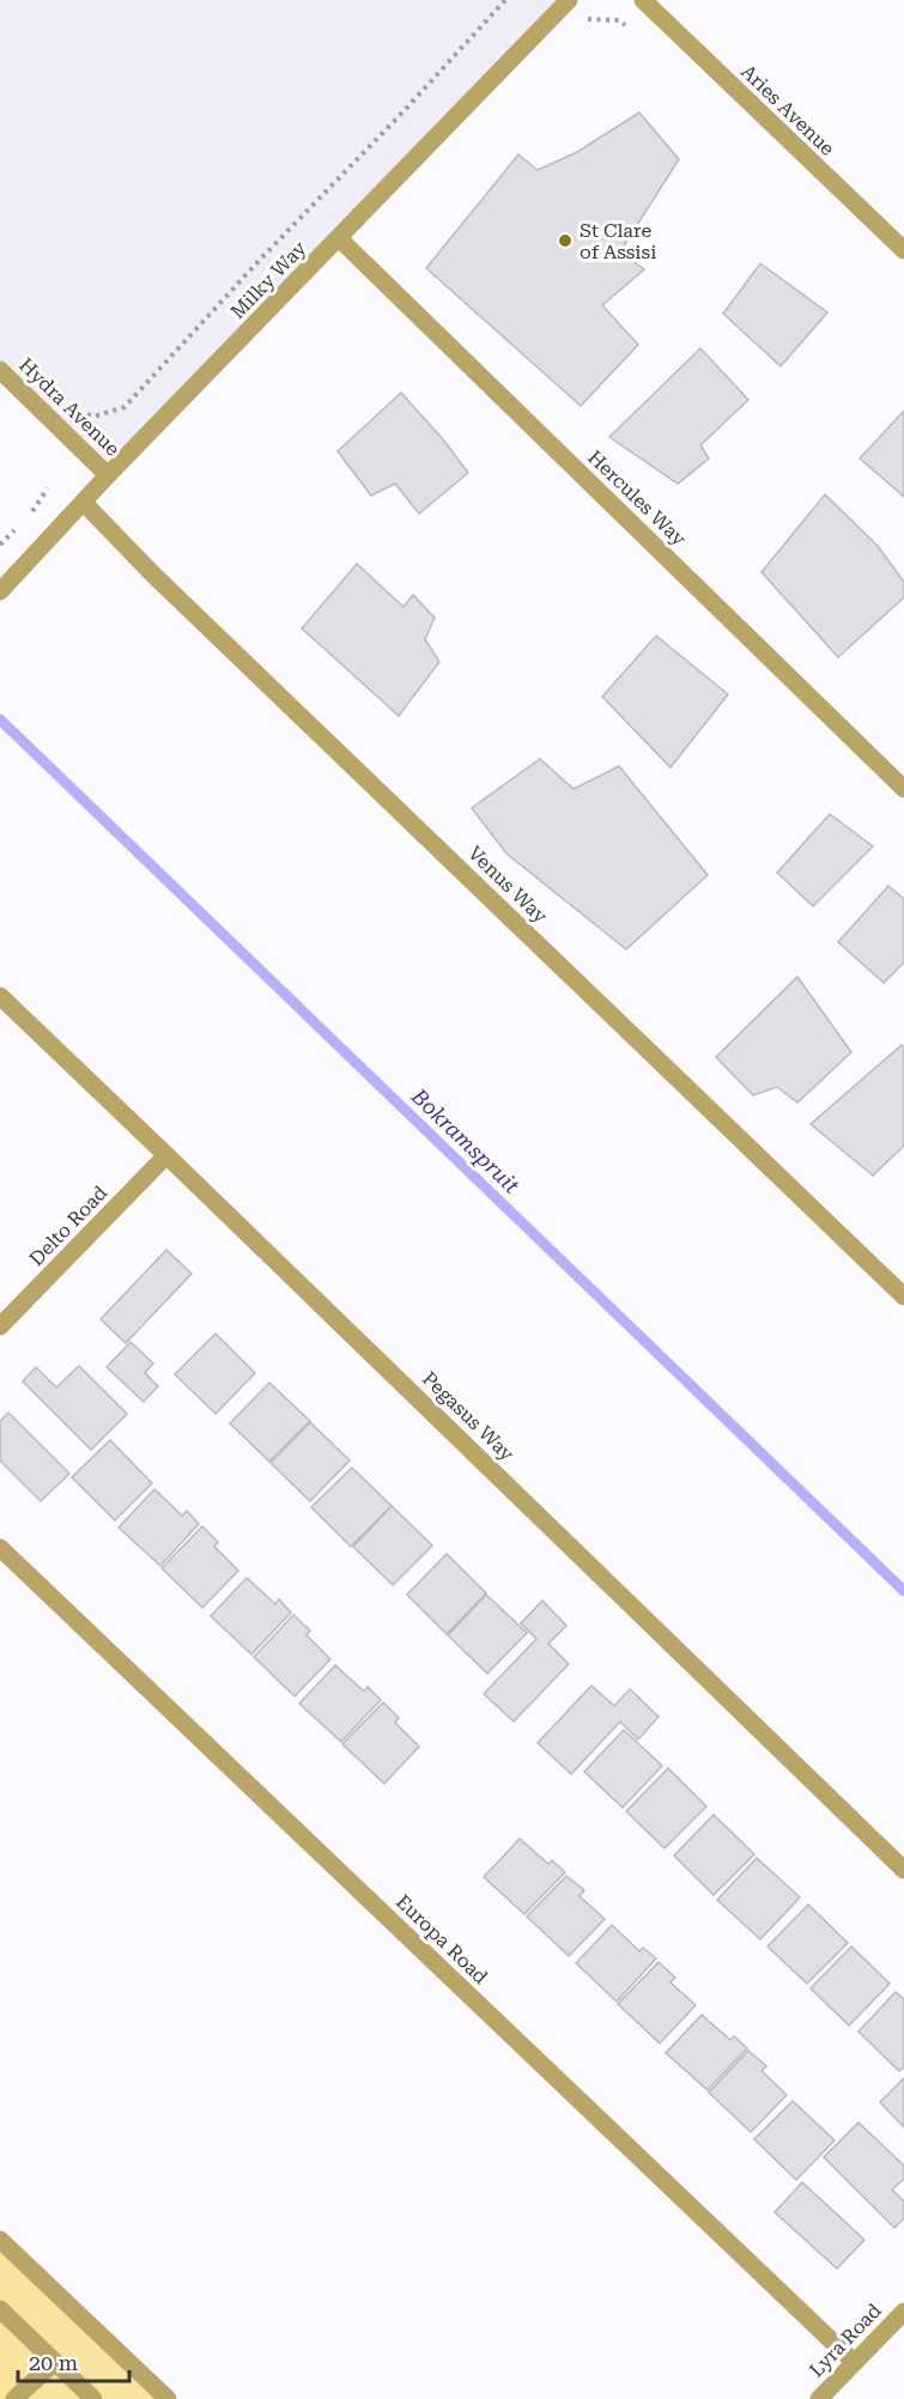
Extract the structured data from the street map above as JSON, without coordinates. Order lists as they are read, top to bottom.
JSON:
{
  "streets": {
    "street": [
      "Aries Avenue",
      "Milky Way",
      "Hydra Avenue",
      "Hercules Way",
      "Venus Way",
      "Delto Road",
      "Pegasus Way",
      "Europa Road",
      "Lyra Road"
    ]
  },
  "crossings": [
    ["Milky Way", "Hydra Avenue"],
    ["Milky Way", "Hercules Way"],
    ["Milky Way", "Venus Way"],
    ["Delto Road", "Pegasus Way"],
    ["Europa Road", "Lyra Road"]
  ],
  "water": ["Bokramspruit"],
  "places": ["St Clare of Assisi"],
  "scale_bar": "20 m"
}
